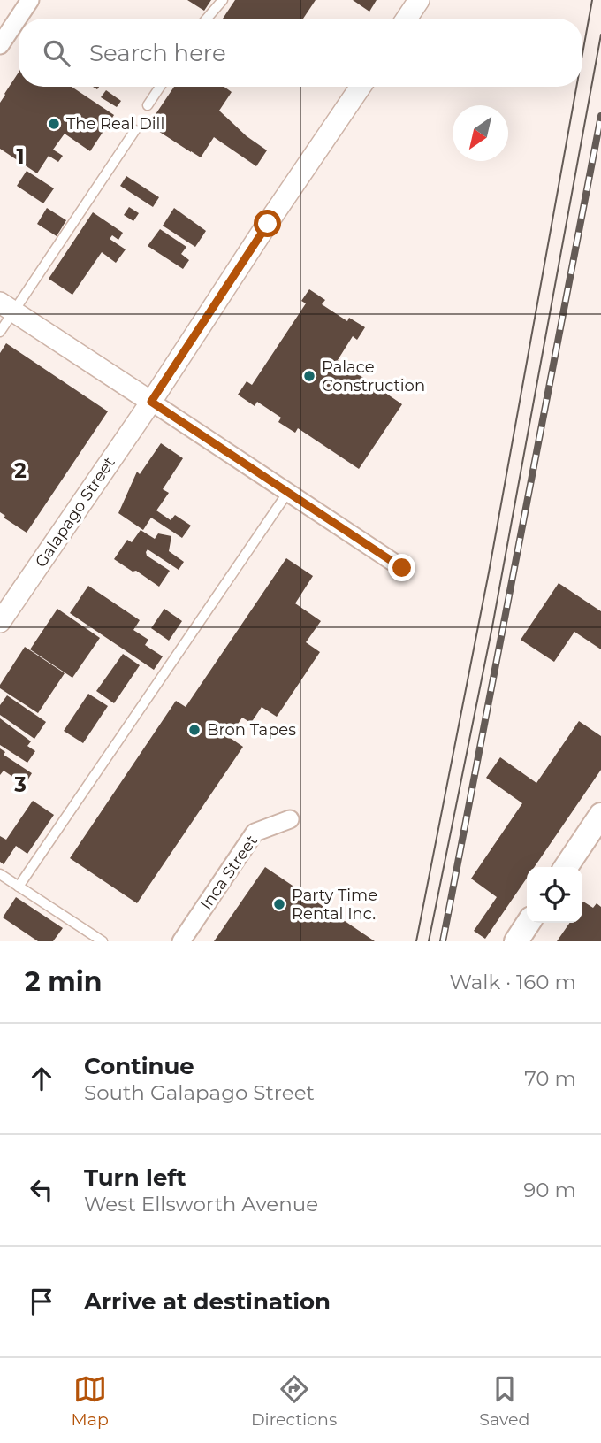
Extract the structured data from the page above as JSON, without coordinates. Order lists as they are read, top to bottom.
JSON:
{
  "streets": {
    "street": ["Galapago Street", "Inca Street"]
  },
  "places": [
    "The Real Dill",
    "Palace Construction",
    "Bron Tapes",
    "Party Time Rental Inc."
  ],
  "north": "bottom left",
  "page": {
    "search": "Search here",
    "heading": ["2 min", "Walk · 160 m"],
    "list": [
      ["Continue", "South Galapago Street", "70 m"],
      ["Turn left", "West Ellsworth Avenue", "90 m"],
      "Arrive at destination"
    ],
    "nav": ["Map", "Directions", "Saved"]
  },
  "grid": {
    "rows": ["1", "2", "3"]
  }
}
